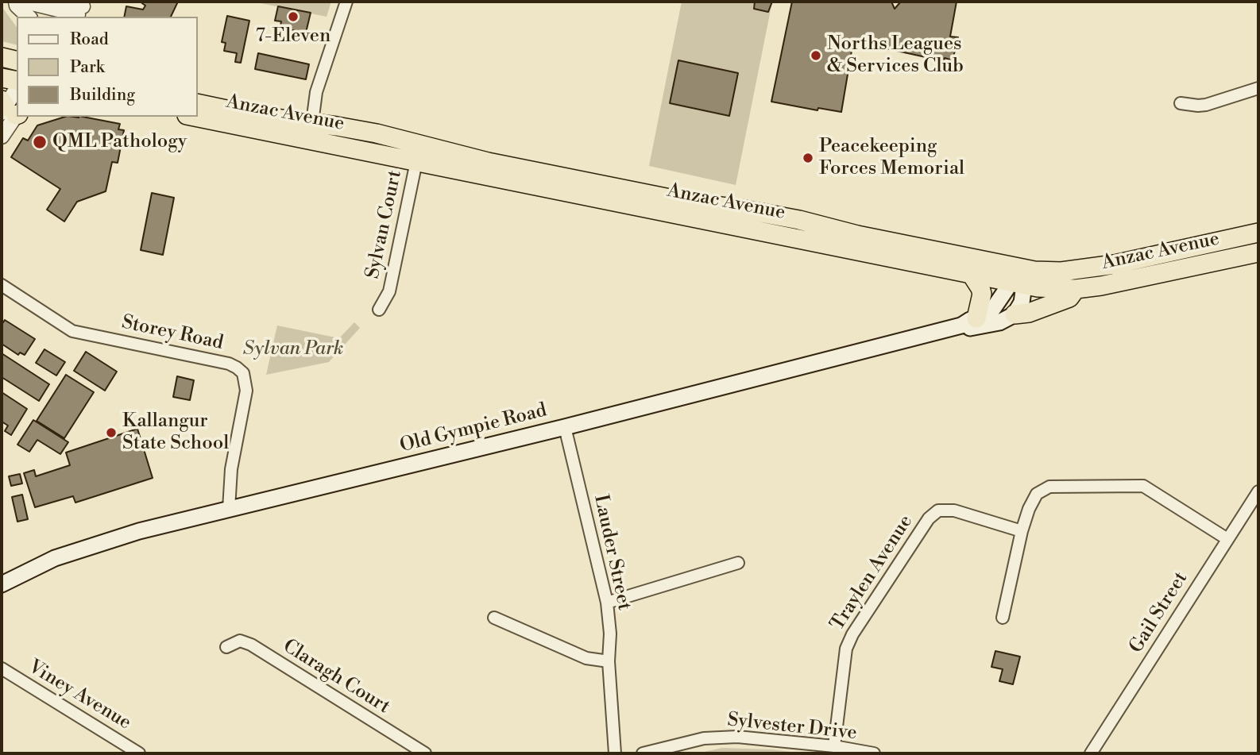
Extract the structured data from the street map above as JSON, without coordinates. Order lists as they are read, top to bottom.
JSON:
{
  "streets": {
    "highway": ["Anzac Avenue"],
    "main road": ["Old Gympie Road"],
    "street": [
      "Sylvan Court",
      "Storey Road",
      "Lauder Street",
      "Traylen Avenue",
      "Gail Street",
      "Claragh Court",
      "Viney Avenue",
      "Sylvester Drive"
    ]
  },
  "crossings": [
    ["Anzac Avenue", "Sylvan Court"],
    ["Anzac Avenue", "Old Gympie Road"],
    ["Storey Road", "Old Gympie Road"],
    ["Old Gympie Road", "Lauder Street"],
    ["Traylen Avenue", "Sylvester Drive"]
  ],
  "parks": ["Sylvan Park"],
  "places": [
    "7-Eleven",
    "Norths Leagues & Services Club",
    "QML Pathology",
    "Peacekeeping Forces Memorial",
    "Kallangur State School"
  ],
  "legend": ["Road", "Park", "Building"]
}
